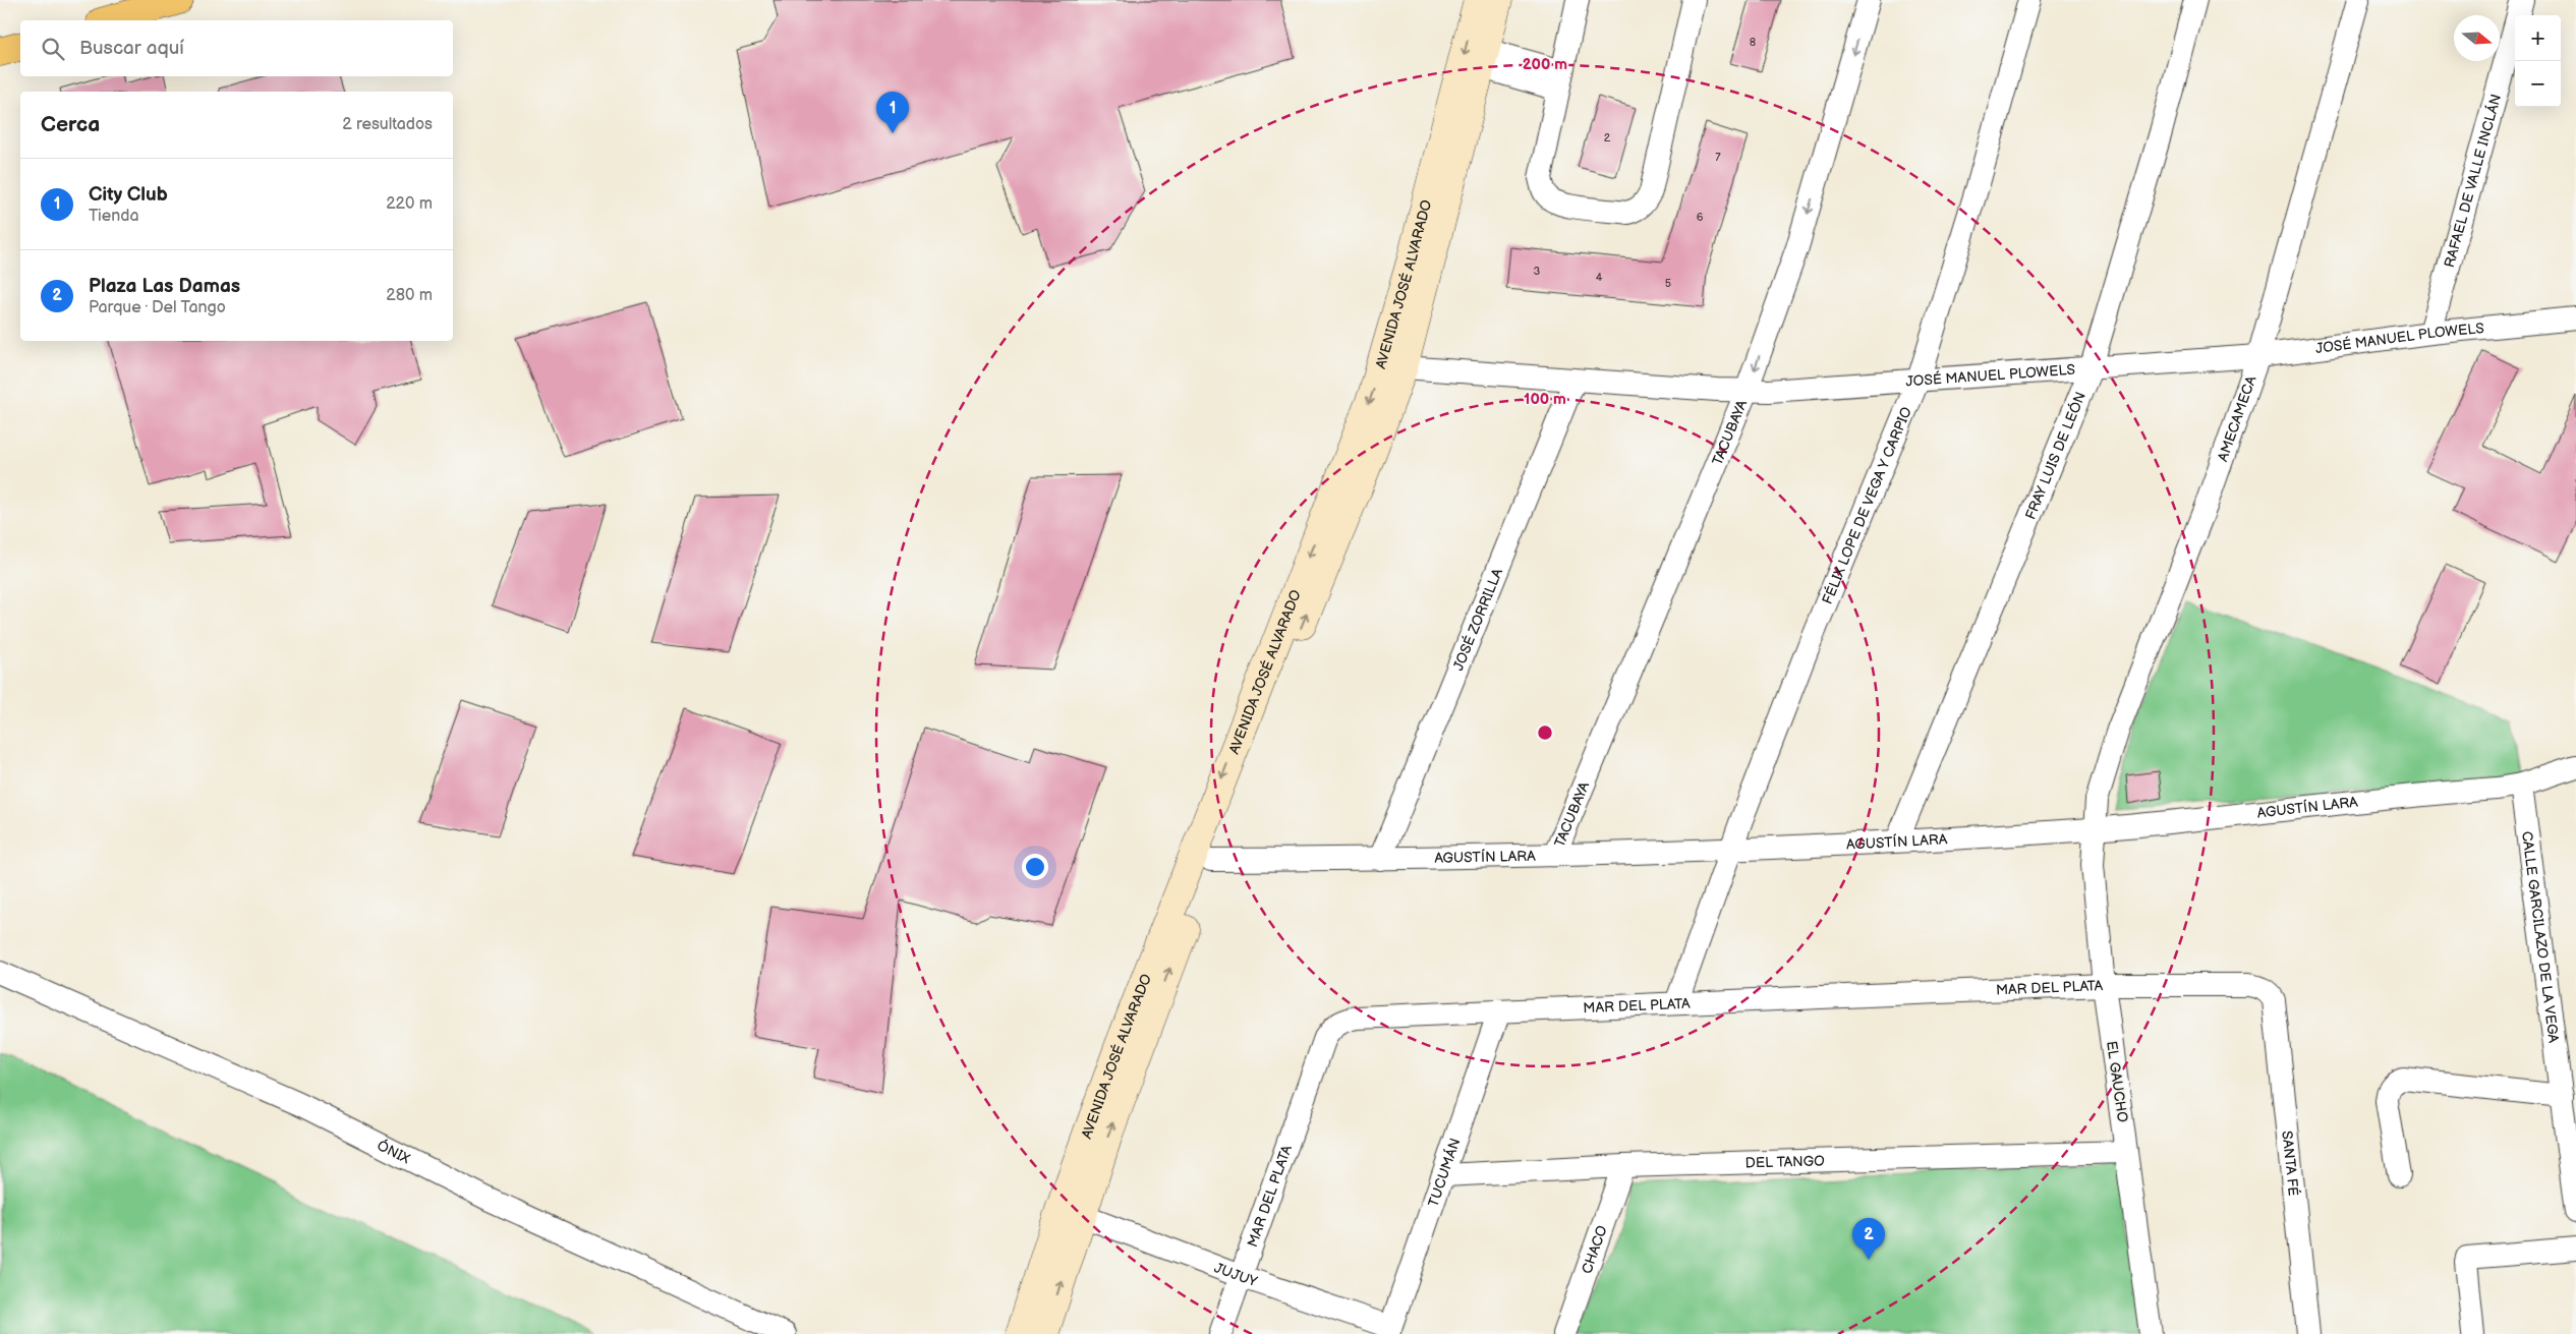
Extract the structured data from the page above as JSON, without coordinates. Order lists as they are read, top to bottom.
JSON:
{
  "streets": {
    "street": [
      "RAFAEL DE VALLE INCLÁN",
      "AVENIDA JOSÉ ALVARADO",
      "JOSÉ MANUEL PLOWELS",
      "AMECAMECA",
      "TACUBAYA",
      "FRAY LUIS DE LEÓN",
      "FÉLIX LOPE DE VEGA Y CARPIO",
      "JOSÉ ZORRILLA",
      "AGUSTÍN LARA",
      "CALLE GARCILAZO DE LA VEGA",
      "MAR DEL PLATA",
      "EL GAUCHO",
      "ÓNIX",
      "DEL TANGO",
      "SANTA FÉ",
      "TUCUMÁN",
      "CHACO",
      "JUJUY"
    ]
  },
  "crossings": [
    ["RAFAEL DE VALLE INCLÁN", "JOSÉ MANUEL PLOWELS"],
    ["AVENIDA JOSÉ ALVARADO", "JOSÉ MANUEL PLOWELS"],
    ["AVENIDA JOSÉ ALVARADO", "AGUSTÍN LARA"],
    ["AVENIDA JOSÉ ALVARADO", "JUJUY"],
    ["JOSÉ MANUEL PLOWELS", "AMECAMECA"],
    ["JOSÉ MANUEL PLOWELS", "TACUBAYA"],
    ["JOSÉ MANUEL PLOWELS", "FRAY LUIS DE LEÓN"],
    ["JOSÉ MANUEL PLOWELS", "FÉLIX LOPE DE VEGA Y CARPIO"],
    ["JOSÉ MANUEL PLOWELS", "JOSÉ ZORRILLA"],
    ["AMECAMECA", "AGUSTÍN LARA"],
    ["AMECAMECA", "EL GAUCHO"],
    ["TACUBAYA", "AGUSTÍN LARA"],
    ["FRAY LUIS DE LEÓN", "AGUSTÍN LARA"],
    ["FÉLIX LOPE DE VEGA Y CARPIO", "AGUSTÍN LARA"],
    ["FÉLIX LOPE DE VEGA Y CARPIO", "MAR DEL PLATA"],
    ["JOSÉ ZORRILLA", "AGUSTÍN LARA"],
    ["AGUSTÍN LARA", "CALLE GARCILAZO DE LA VEGA"],
    ["AGUSTÍN LARA", "EL GAUCHO"],
    ["MAR DEL PLATA", "EL GAUCHO"],
    ["MAR DEL PLATA", "SANTA FÉ"],
    ["MAR DEL PLATA", "TUCUMÁN"],
    ["MAR DEL PLATA", "JUJUY"],
    ["EL GAUCHO", "DEL TANGO"],
    ["DEL TANGO", "TUCUMÁN"],
    ["DEL TANGO", "CHACO"],
    ["TUCUMÁN", "JUJUY"]
  ],
  "one_way": ["TACUBAYA"],
  "house_numbers": [
    "8",
    "2",
    "7",
    "6",
    "3",
    "4",
    "5"
  ],
  "north": "right",
  "page": {
    "map_buttons": ["+", "−"],
    "search": "Buscar aquí",
    "pins": ["1", "2"],
    "heading": ["Cerca", "2 resultados"],
    "list": [
      {
        "mark": "1",
        "name": "City Club",
        "note": "Tienda",
        "value": "220 m"
      },
      {
        "mark": "2",
        "name": "Plaza Las Damas",
        "note": "Parque · Del Tango",
        "value": "280 m"
      }
    ]
  },
  "rings": ["200 m", "100 m"]
}
